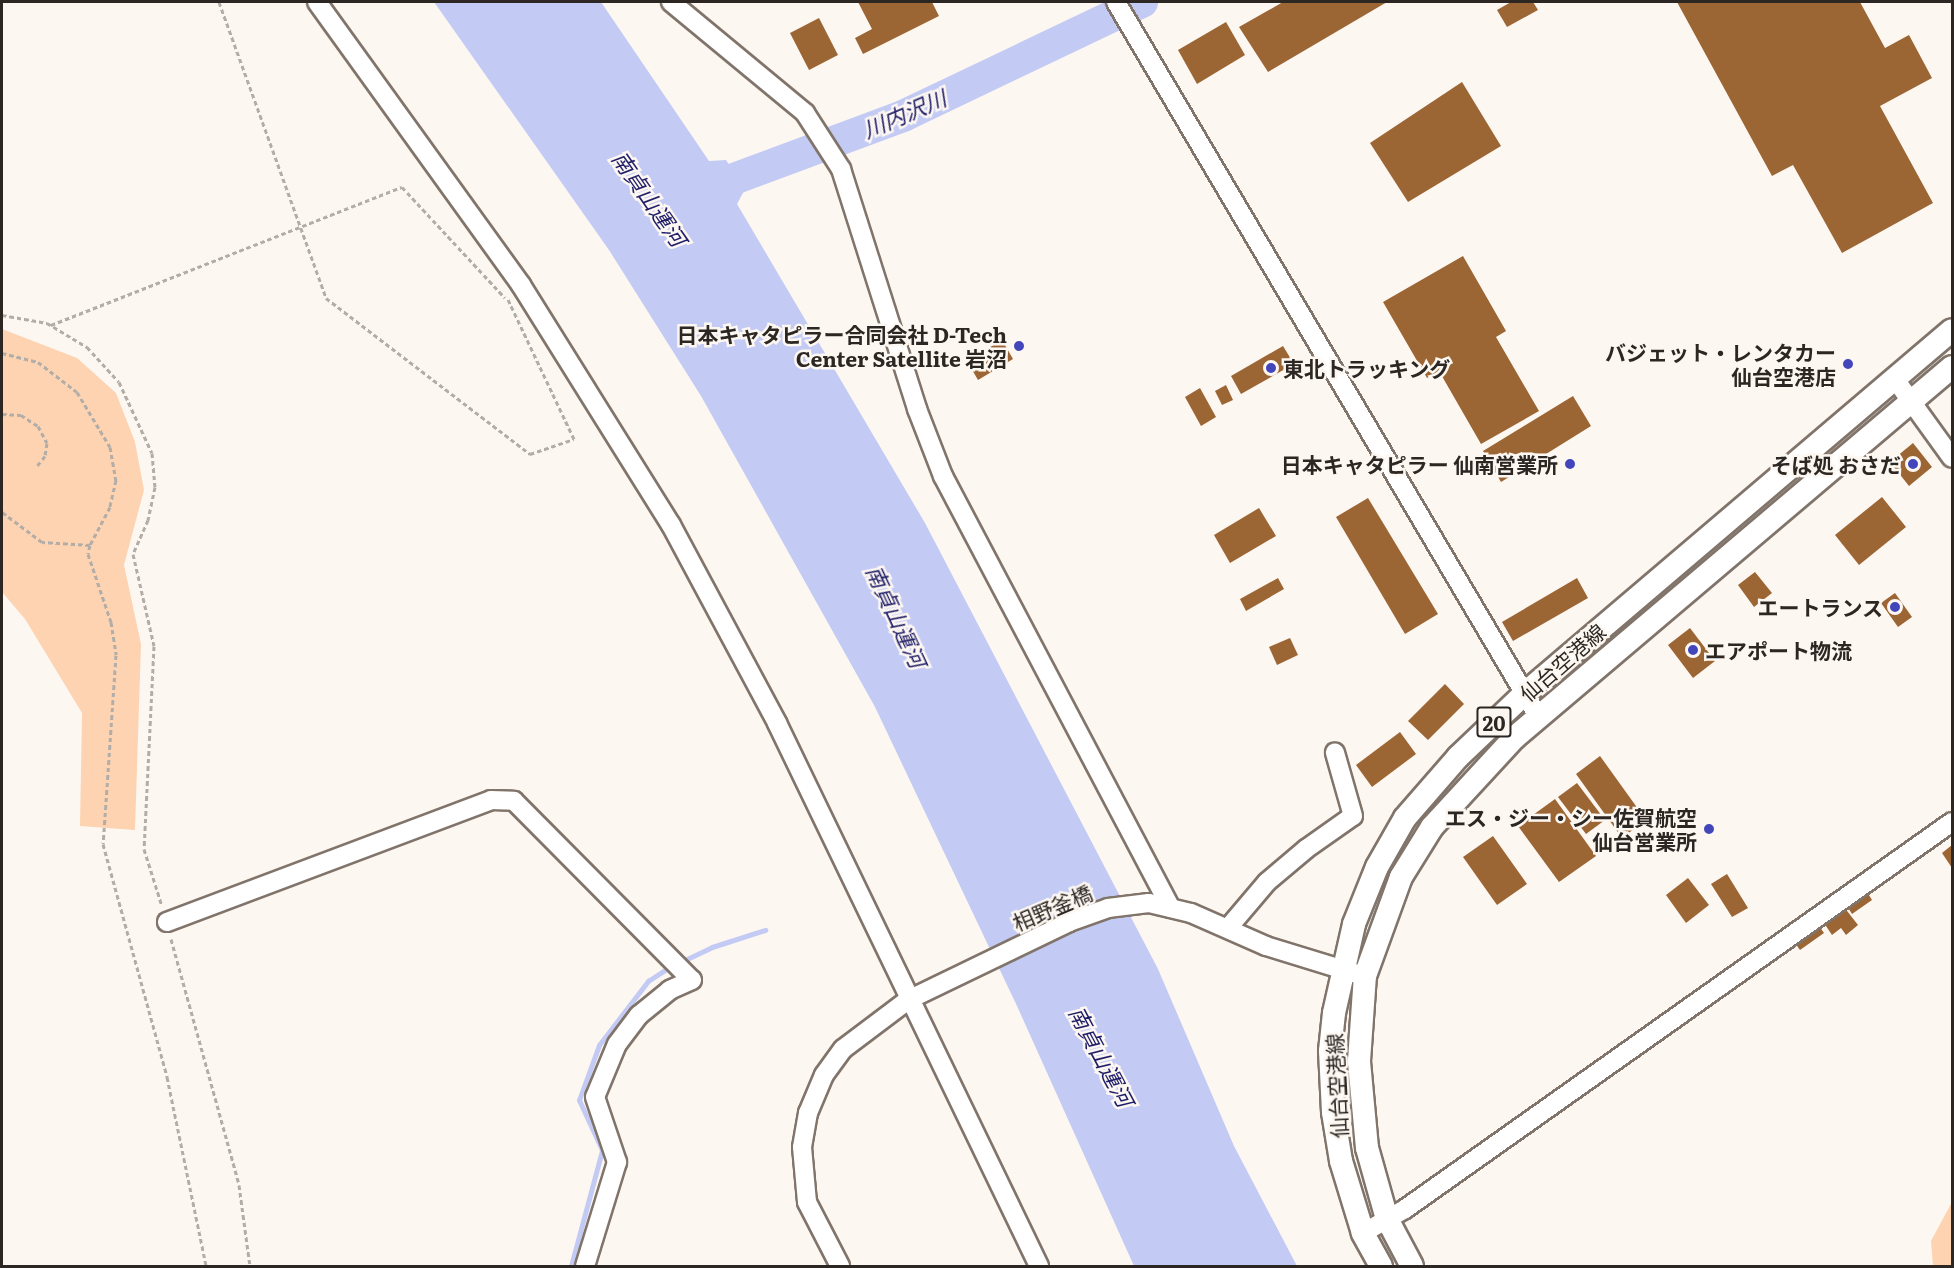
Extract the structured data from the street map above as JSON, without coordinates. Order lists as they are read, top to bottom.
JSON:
{
  "streets": {
    "main road": ["仙台空港線", "20"],
    "street": ["相野釜橋"]
  },
  "crossings": [
    ["仙台空港線", "相野釜橋"]
  ],
  "water": ["川内沢川", "南貞山運河"],
  "places": [
    "日本キャタピラー合同会社 D-Tech Center Satellite 岩沼",
    "バジェット・レンタカー 仙台空港店",
    "東北トラッキング",
    "日本キャタピラー 仙南営業所",
    "そば処 おさだ",
    "エートランス",
    "エアポート物流",
    "エス・ジー・シー佐賀航空 仙台営業所"
  ]
}
